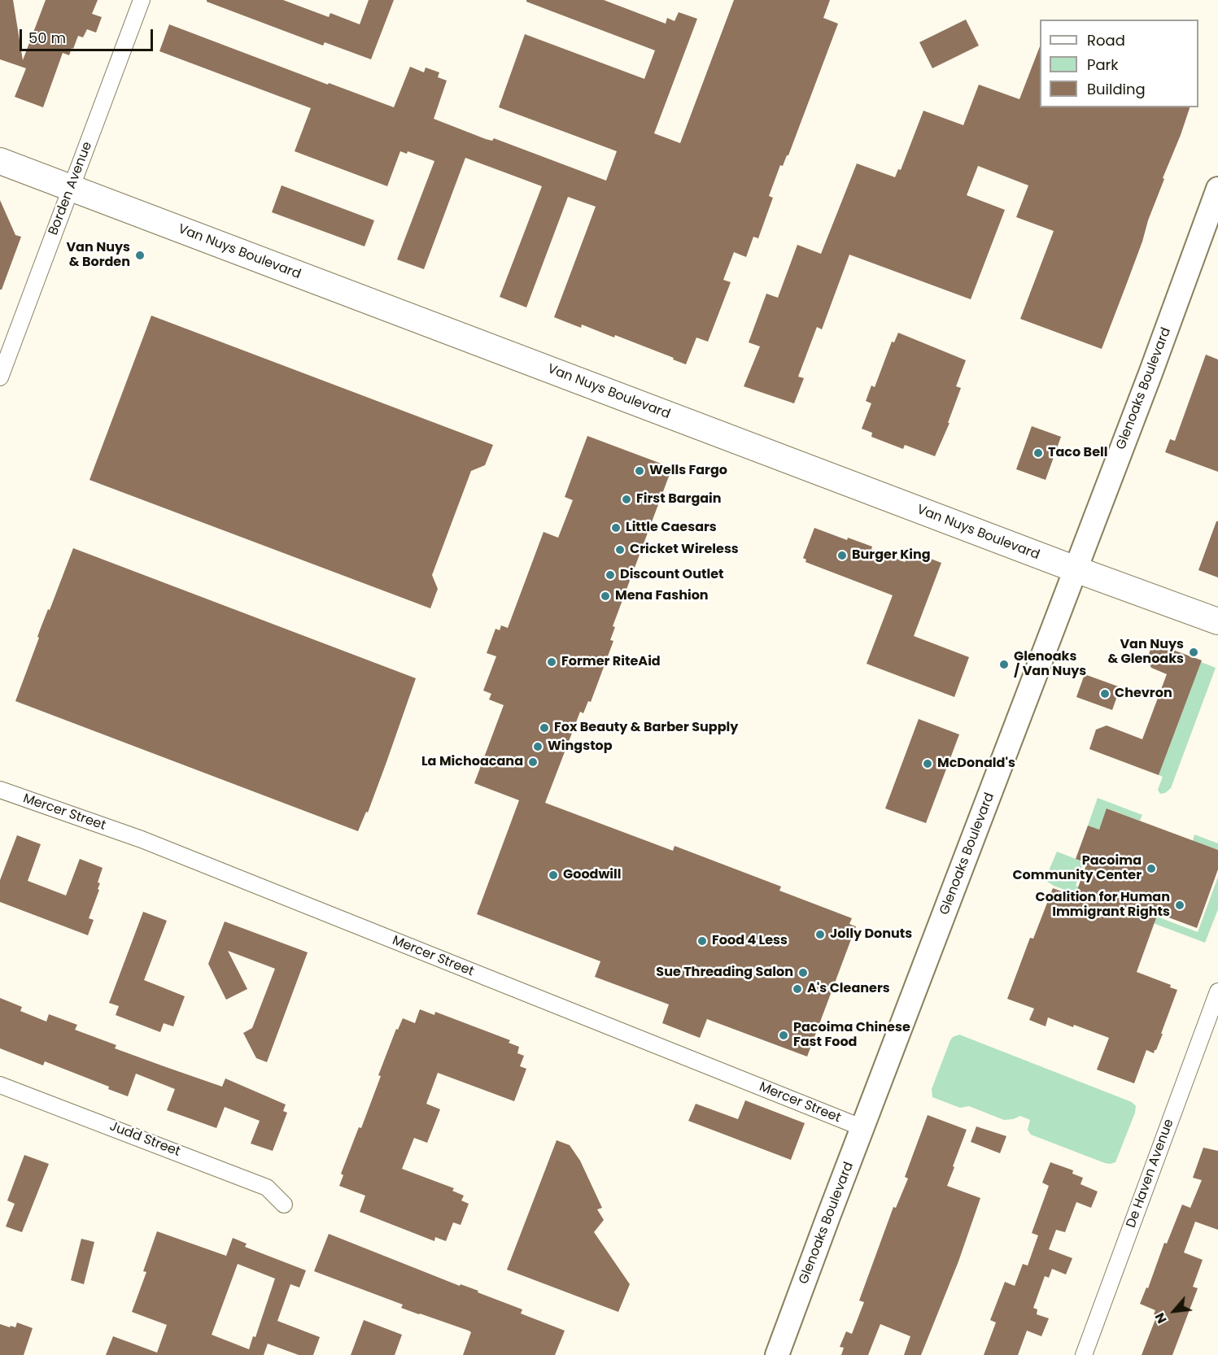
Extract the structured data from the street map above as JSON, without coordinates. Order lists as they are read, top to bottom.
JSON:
{
  "streets": {
    "main road": ["Van Nuys Boulevard", "Glenoaks Boulevard"],
    "street": [
      "Borden Avenue",
      "Mercer Street",
      "Judd Street",
      "De Haven Avenue"
    ]
  },
  "crossings": [
    ["Borden Avenue", "Van Nuys Boulevard"],
    ["Van Nuys Boulevard", "Glenoaks Boulevard"],
    ["Glenoaks Boulevard", "Mercer Street"]
  ],
  "places": [
    "Van Nuys & Borden",
    "Taco Bell",
    "Wells Fargo",
    "First Bargain",
    "Little Caesars",
    "Cricket Wireless",
    "Burger King",
    "Discount Outlet",
    "Mena Fashion",
    "Van Nuys & Glenoaks",
    "Former RiteAid",
    "Glenoaks / Van Nuys",
    "Chevron",
    "Fox Beauty & Barber Supply",
    "Wingstop",
    "La Michoacana",
    "McDonald's",
    "Pacoima Community Center",
    "Goodwill",
    "Coalition for Human Immigrant Rights",
    "Jolly Donuts",
    "Food 4 Less",
    "Sue Threading Salon",
    "A's Cleaners",
    "Pacoima Chinese Fast Food"
  ],
  "legend": ["Road", "Park", "Building"],
  "scale_bar": "50 m",
  "north": "bottom left"
}
